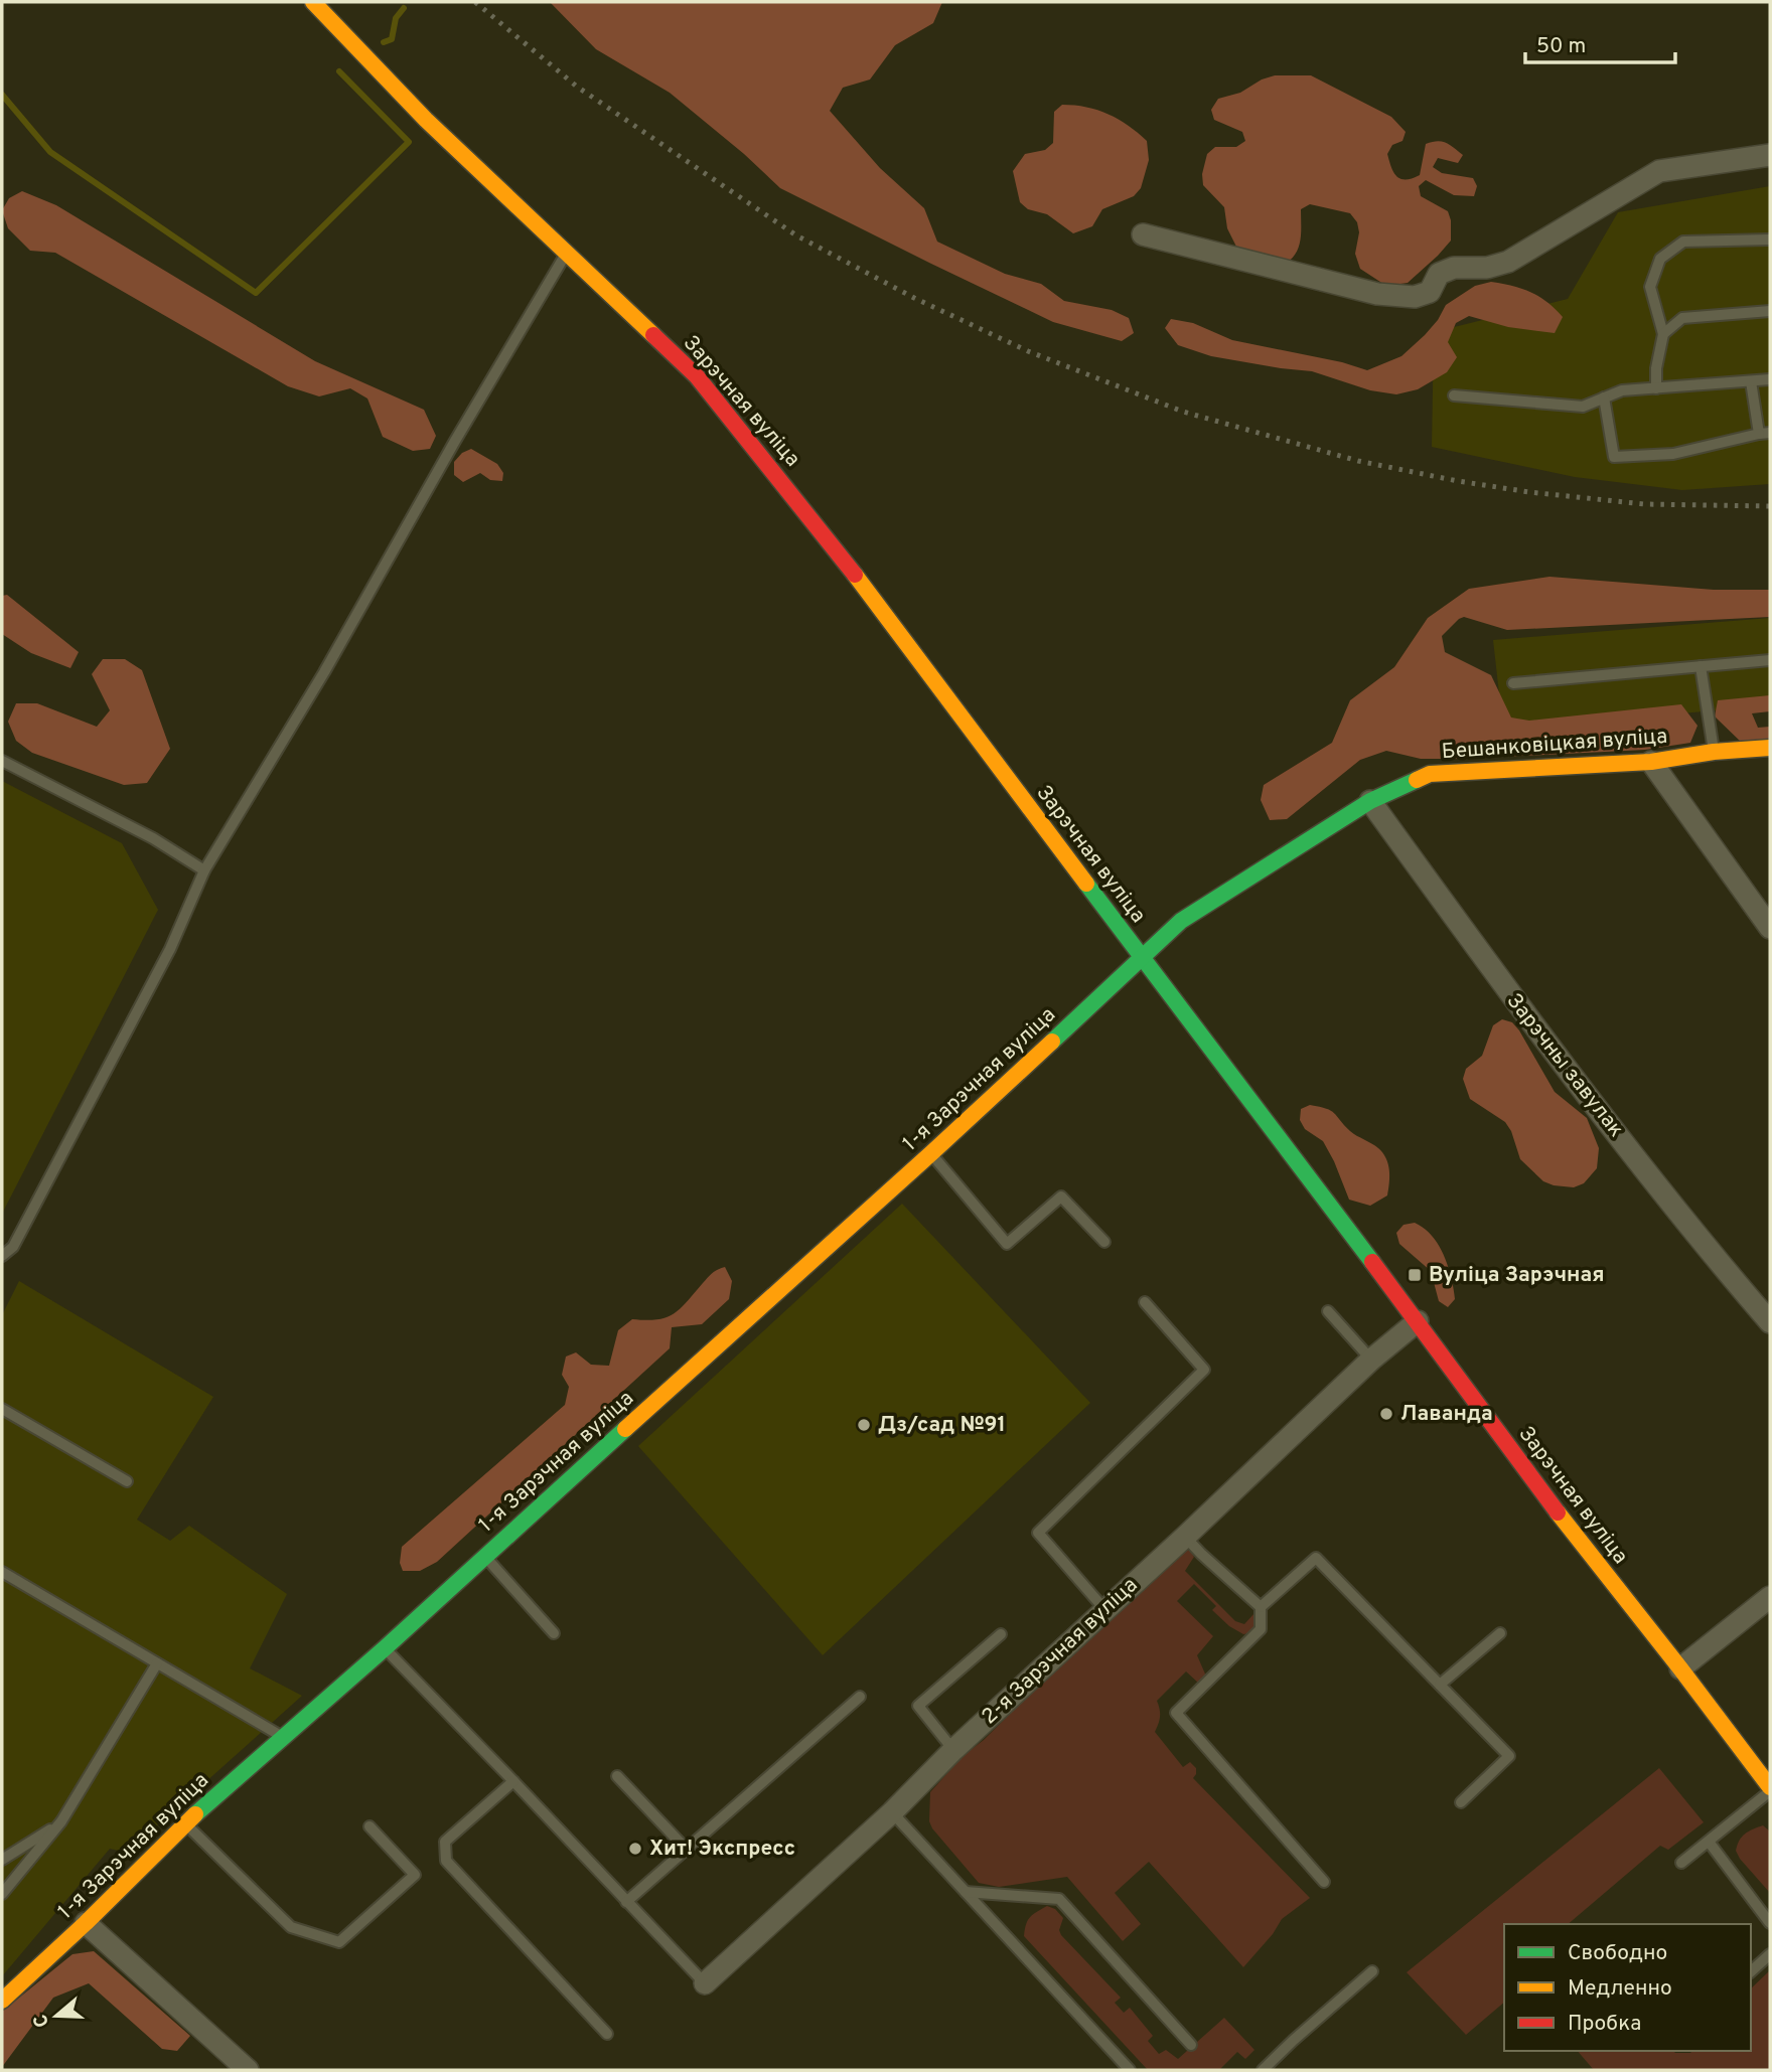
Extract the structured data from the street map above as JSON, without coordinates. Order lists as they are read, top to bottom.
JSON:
{
  "streets": {
    "street": [
      "Зарэчная вуліца",
      "Бешанковіцкая вуліца",
      "Зарэчны завулак",
      "1-я Зарэчная вуліца",
      "2-я Зарэчная вуліца"
    ]
  },
  "crossings": [
    ["Зарэчная вуліца", "Бешанковіцкая вуліца"],
    ["Зарэчная вуліца", "1-я Зарэчная вуліца"],
    ["Зарэчная вуліца", "2-я Зарэчная вуліца"],
    ["Бешанковіцкая вуліца", "Зарэчны завулак"],
    ["Бешанковіцкая вуліца", "1-я Зарэчная вуліца"]
  ],
  "places": {
    "transit": ["Вуліца Зарэчная"],
    "other": ["Лаванда", "Дз/сад №91", "Хит! Экспресс"]
  },
  "legend": ["Свободно", "Медленно", "Пробка"],
  "scale_bar": "50 m",
  "north": "left"
}
